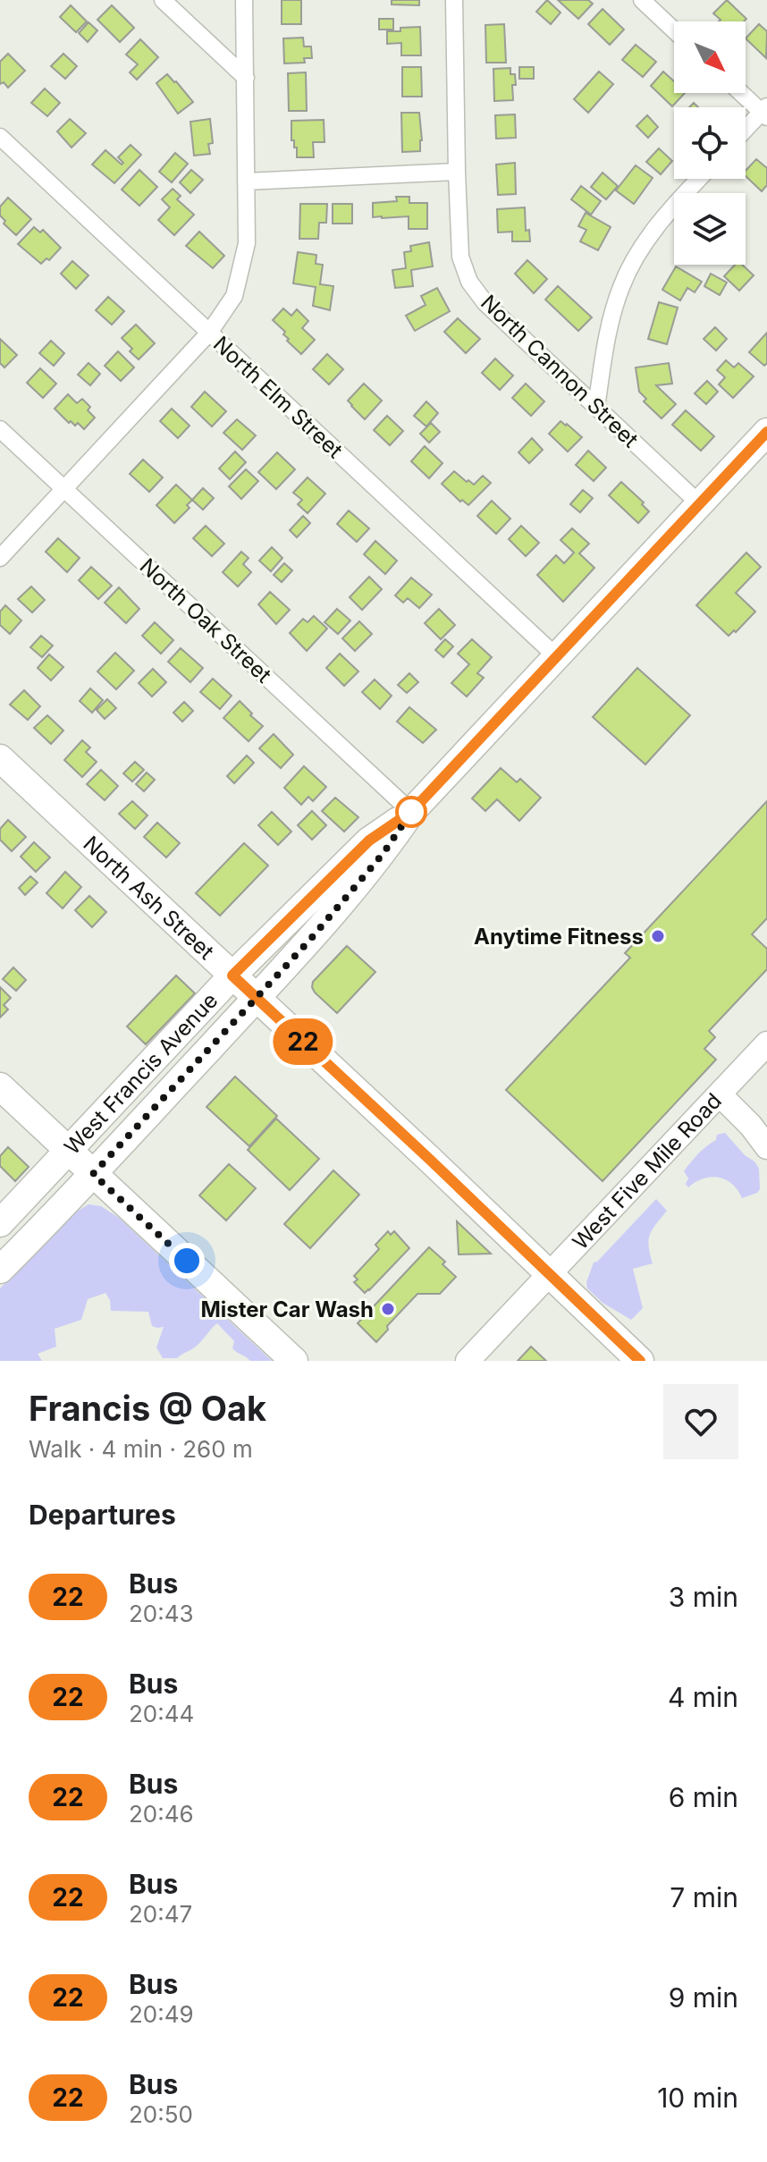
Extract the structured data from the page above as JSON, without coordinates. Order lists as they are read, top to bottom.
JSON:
{
  "streets": {
    "main road": ["North Ash Street", "West Francis Avenue", "West Five Mile Road"],
    "street": ["North Cannon Street", "North Elm Street", "North Oak Street"]
  },
  "crossings": [
    ["North Cannon Street", "West Francis Avenue"],
    ["North Elm Street", "West Francis Avenue"],
    ["North Oak Street", "West Francis Avenue"],
    ["North Ash Street", "West Francis Avenue"],
    ["North Ash Street", "West Five Mile Road"]
  ],
  "places": ["Anytime Fitness", "Mister Car Wash"],
  "lines": ["bus line 22"],
  "north": "bottom right",
  "page": {
    "on_map": "22",
    "heading": [
      ["Francis @ Oak", "Walk · 4 min · 260 m"],
      "Departures"
    ],
    "list": [
      {
        "mark": "22",
        "name": "Bus",
        "note": "20:43",
        "value": "3 min"
      },
      {
        "mark": "22",
        "name": "Bus",
        "note": "20:44",
        "value": "4 min"
      },
      {
        "mark": "22",
        "name": "Bus",
        "note": "20:46",
        "value": "6 min"
      },
      {
        "mark": "22",
        "name": "Bus",
        "note": "20:47",
        "value": "7 min"
      },
      {
        "mark": "22",
        "name": "Bus",
        "note": "20:49",
        "value": "9 min"
      },
      {
        "mark": "22",
        "name": "Bus",
        "note": "20:50",
        "value": "10 min"
      }
    ]
  }
}
